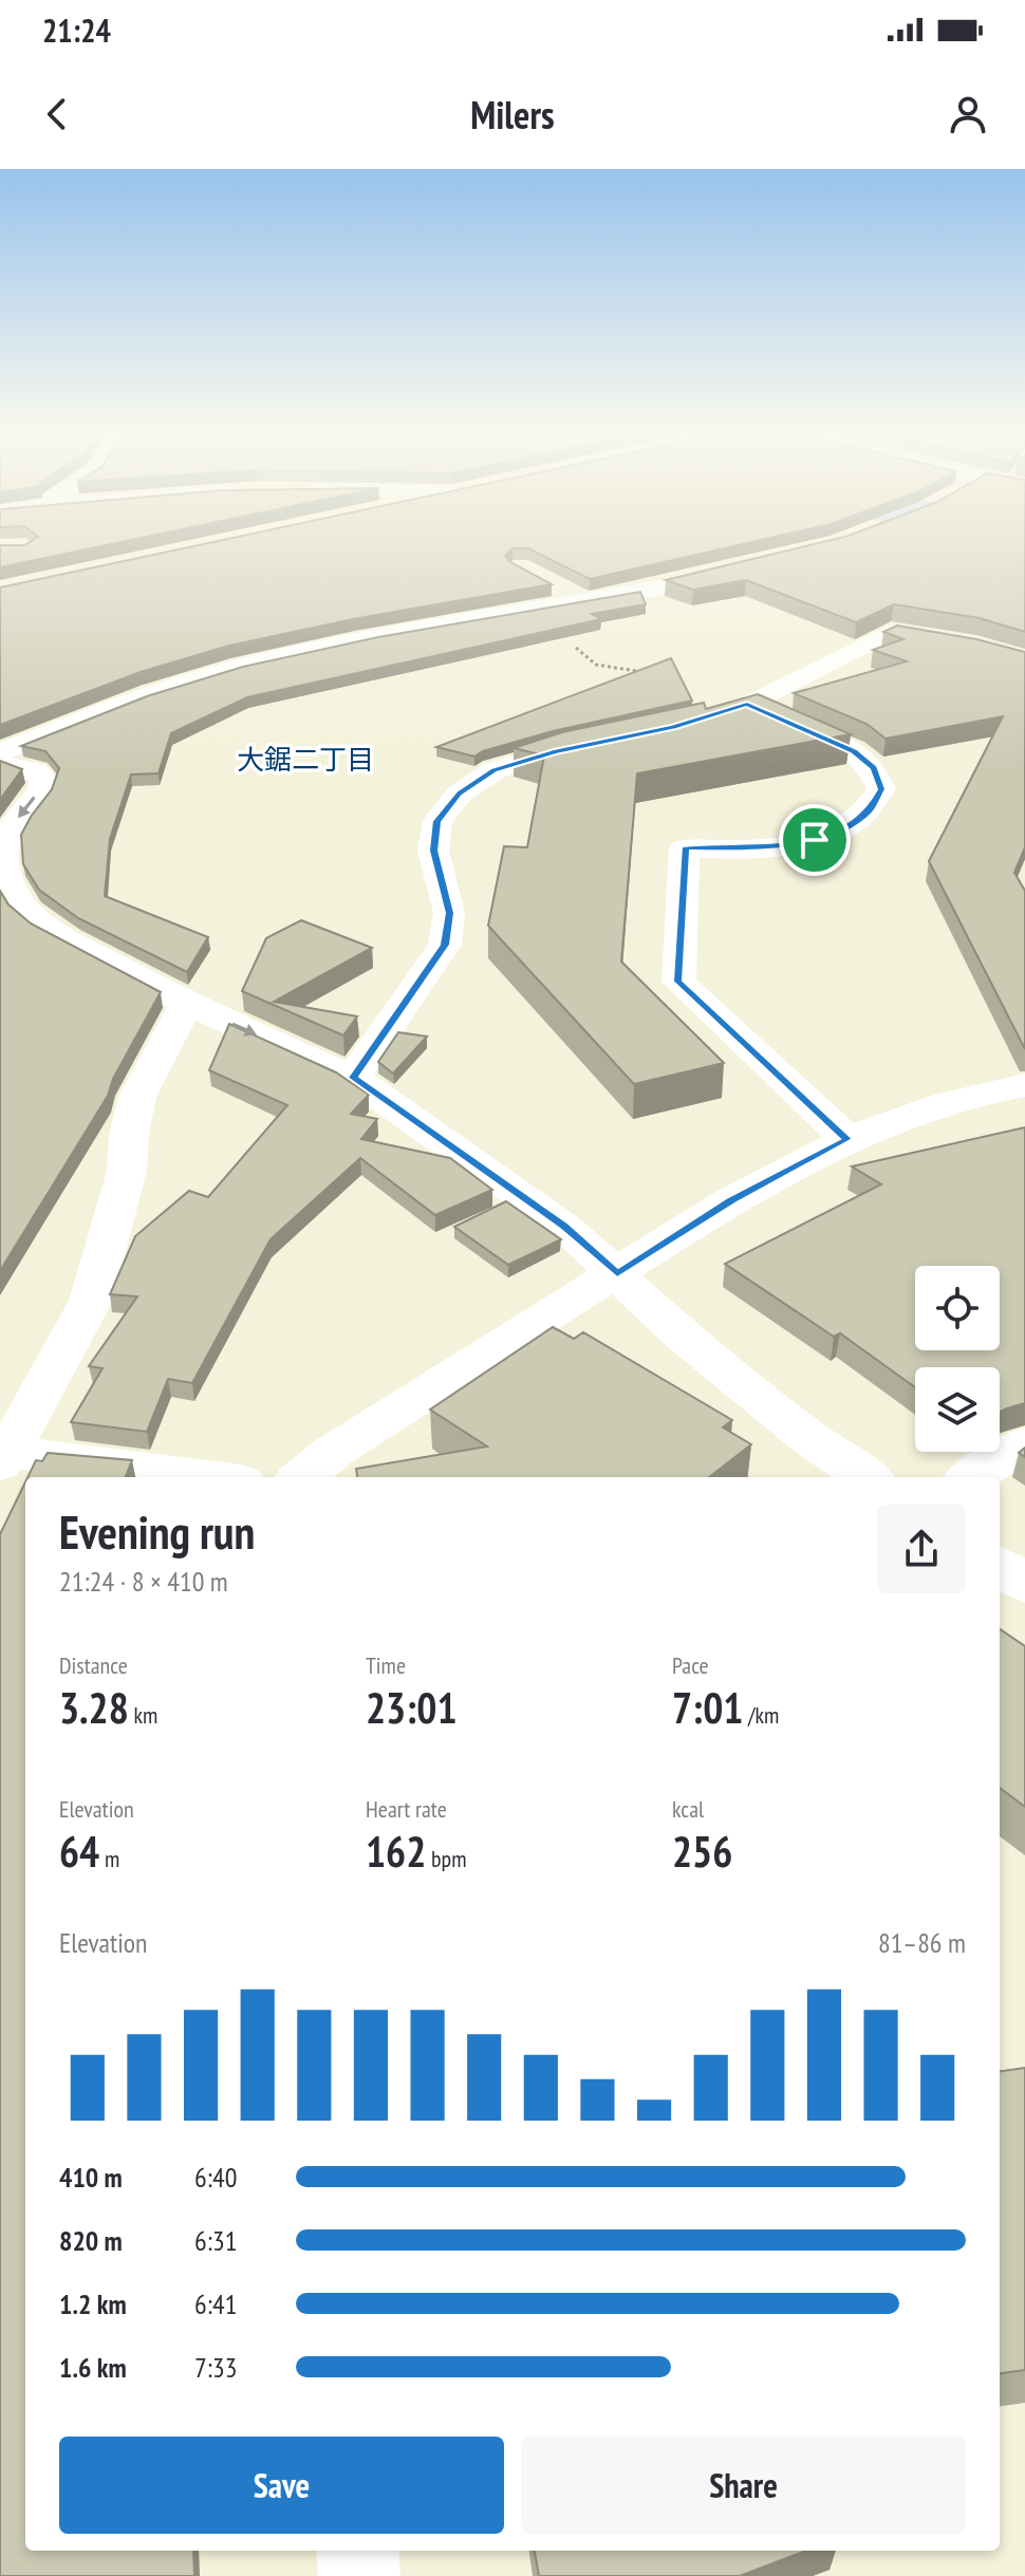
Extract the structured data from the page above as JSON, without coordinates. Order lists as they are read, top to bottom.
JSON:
{
  "districts": ["大鋸二丁目"],
  "page": {
    "status": "21:24",
    "header": "Milers",
    "heading": ["Evening run", "21:24 · 8 × 410 m"],
    "stats": [
      ["Distance", "3.28 km"],
      ["Time", "23:01"],
      ["Pace", "7:01 /km"],
      ["Elevation", "64 m"],
      ["Heart rate", "162 bpm"],
      ["kcal", "256"]
    ],
    "chart": ["Elevation", "81–86 m"],
    "list": [
      {
        "name": "410 m",
        "note": "6:40"
      },
      {
        "name": "820 m",
        "note": "6:31"
      },
      {
        "name": "1.2 km",
        "note": "6:41"
      },
      {
        "name": "1.6 km",
        "note": "7:33"
      }
    ],
    "buttons": ["Save", "Share"]
  }
}
